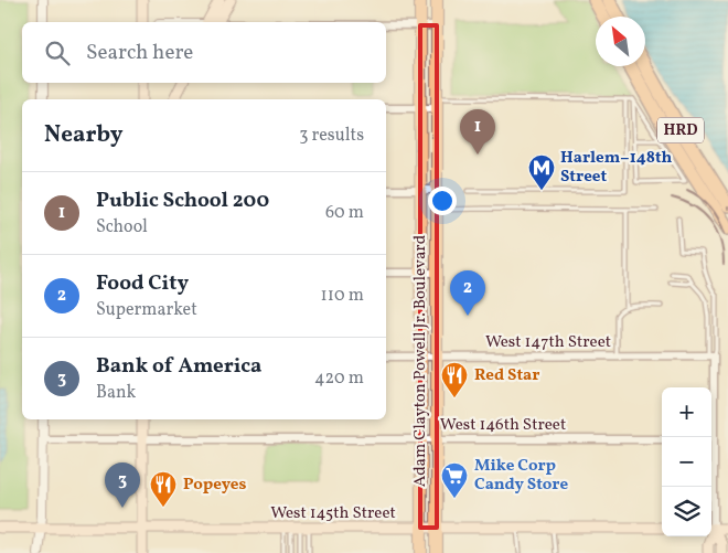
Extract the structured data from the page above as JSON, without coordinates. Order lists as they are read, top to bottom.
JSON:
{
  "streets": {
    "highway": ["HRD"],
    "main road": ["Adam Clayton Powell Jr. Boulevard", "West 145th Street"],
    "street": ["West 147th Street", "West 146th Street"]
  },
  "crossings": [
    ["West 147th Street", "Adam Clayton Powell Jr. Boulevard"],
    ["Adam Clayton Powell Jr. Boulevard", "West 146th Street"],
    ["Adam Clayton Powell Jr. Boulevard", "West 145th Street"]
  ],
  "places": {
    "metro station": ["Harlem–148th Street"],
    "restaurant": ["Red Star", "Popeyes"],
    "supermarket": ["Mike Corp Candy Store"]
  },
  "north": "top left",
  "page": {
    "search": "Search here",
    "heading": ["Nearby", "3 results"],
    "pins": ["1", "2", "3"],
    "list": [
      {
        "mark": "1",
        "name": "Public School 200",
        "note": "School",
        "value": "60 m"
      },
      {
        "mark": "2",
        "name": "Food City",
        "note": "Supermarket",
        "value": "110 m"
      },
      {
        "mark": "3",
        "name": "Bank of America",
        "note": "Bank",
        "value": "420 m"
      }
    ],
    "map_buttons": ["+", "−"]
  }
}
